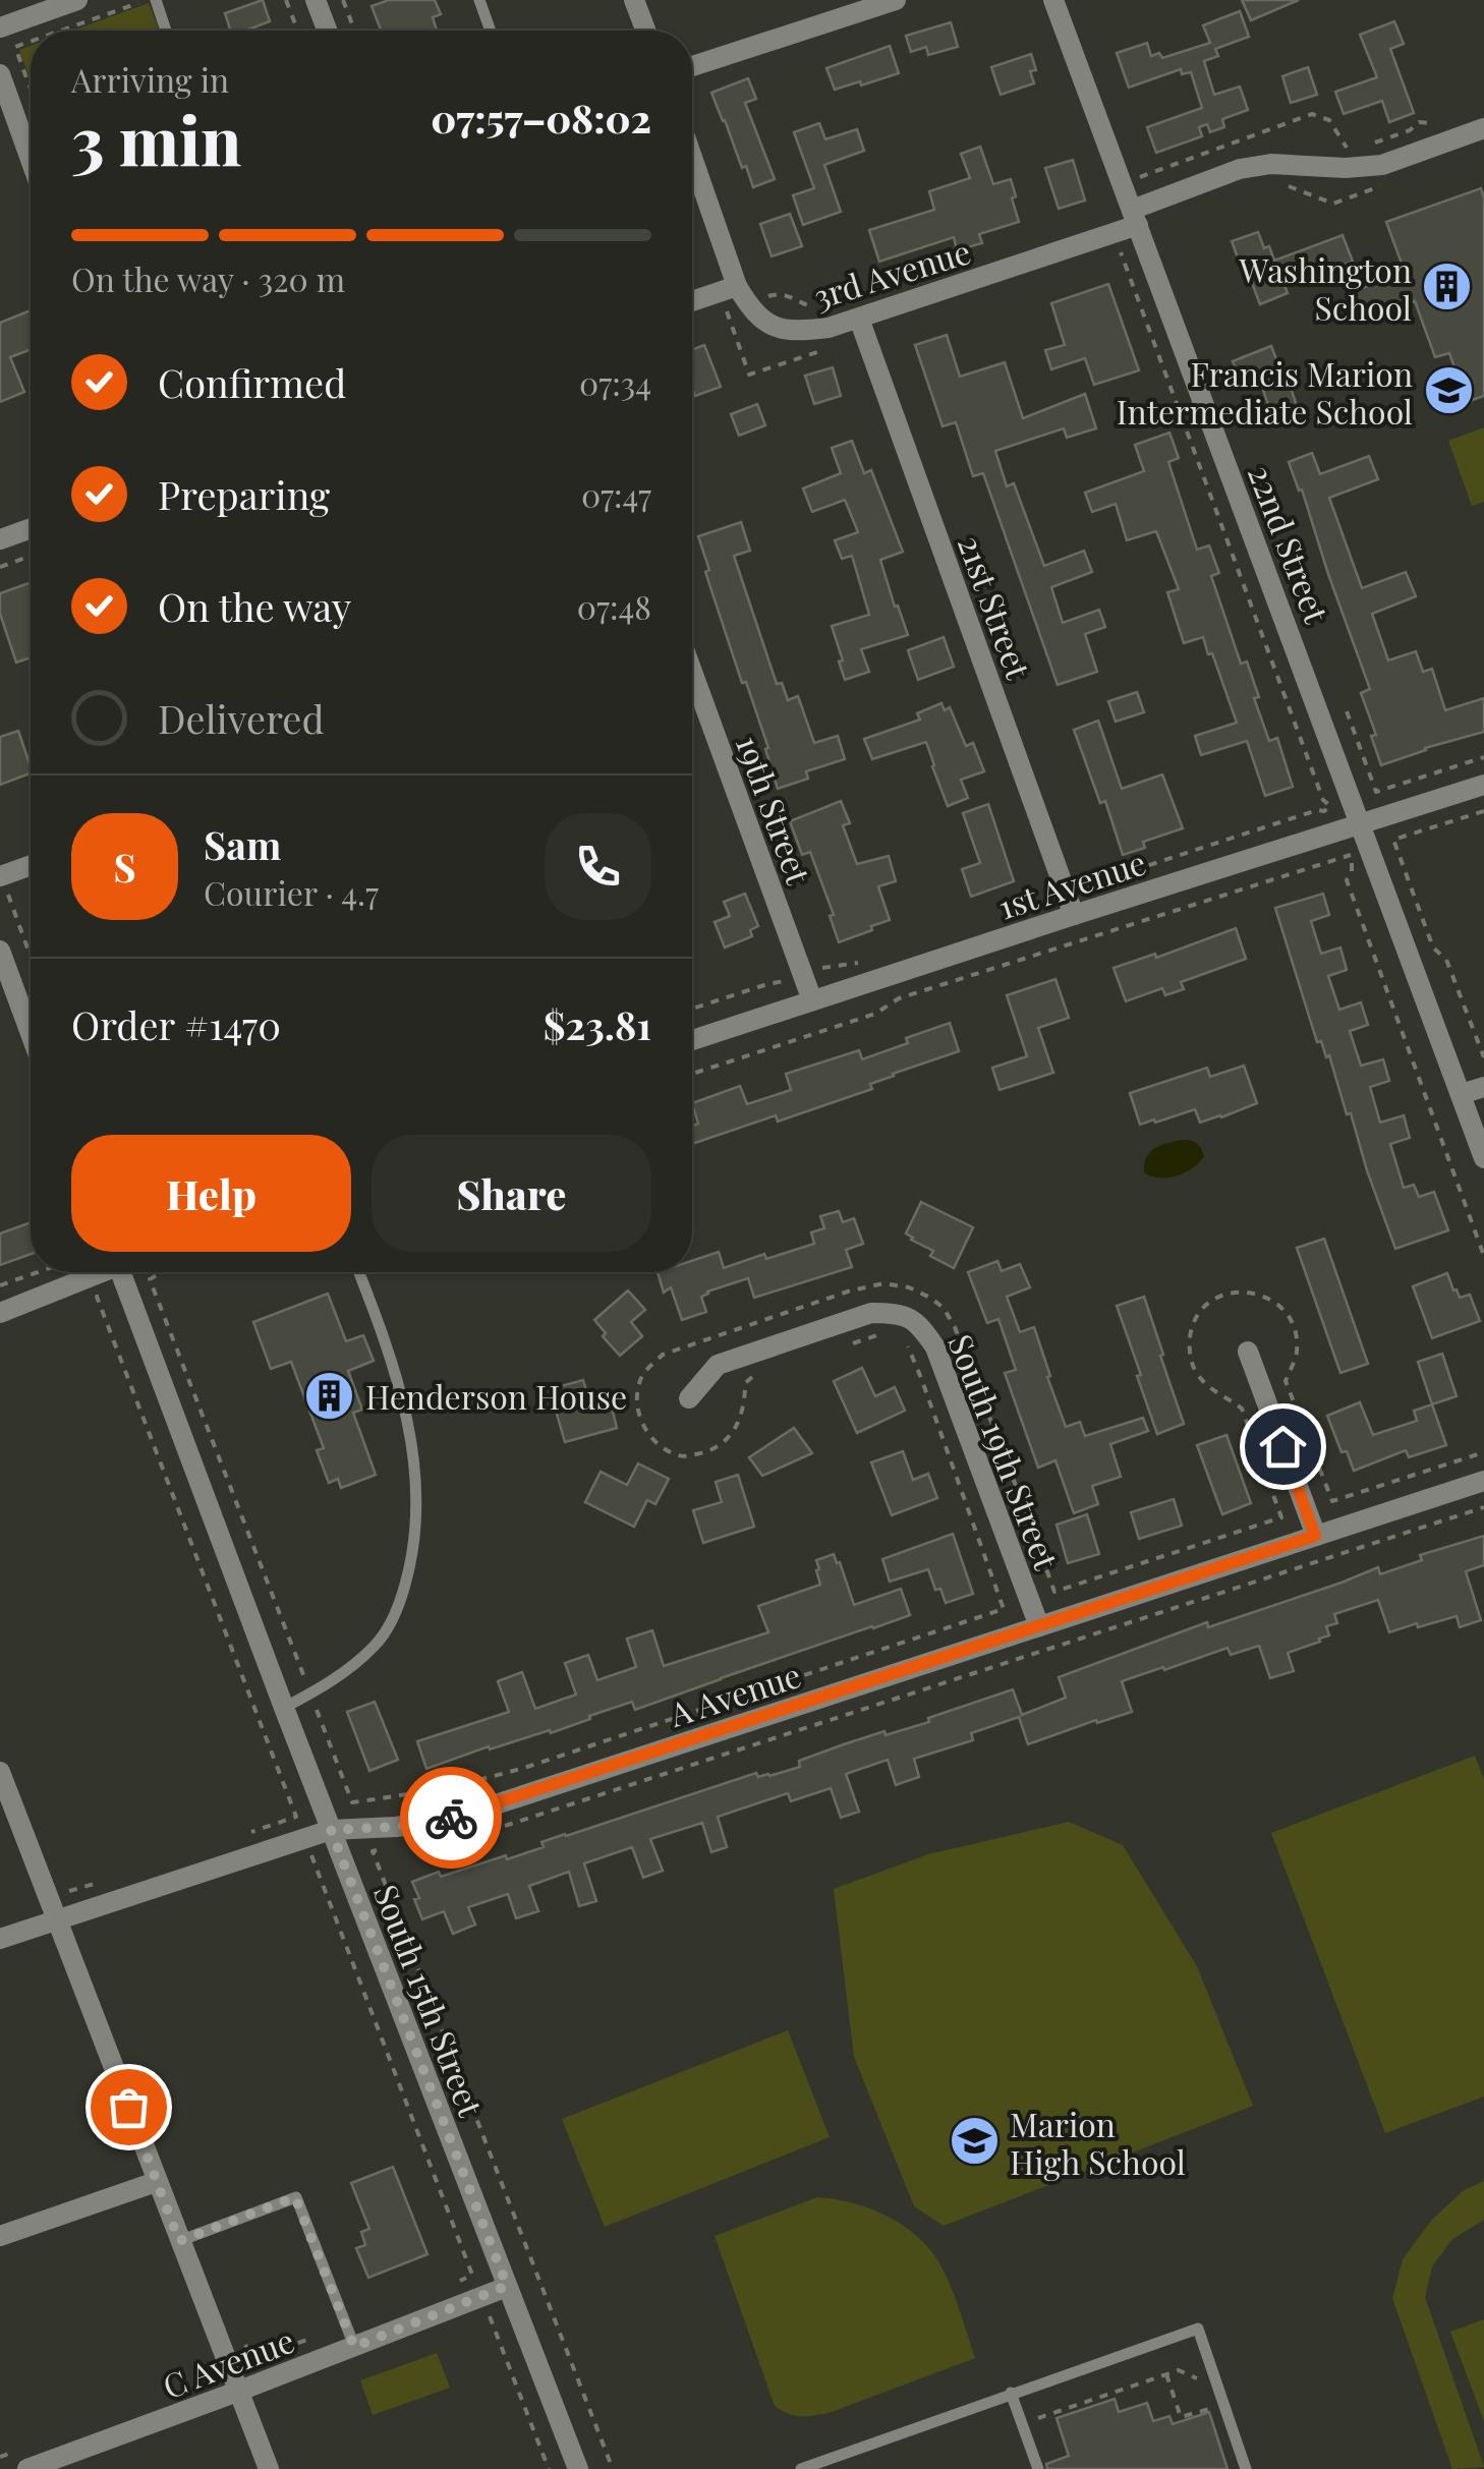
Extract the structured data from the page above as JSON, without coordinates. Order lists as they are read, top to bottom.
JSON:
{
  "streets": {
    "street": [
      "3rd Avenue",
      "22nd Street",
      "21st Street",
      "19th Street",
      "1st Avenue",
      "South 19th Street",
      "A Avenue",
      "South 15th Street",
      "C Avenue"
    ]
  },
  "crossings": [
    ["3rd Avenue", "22nd Street"],
    ["3rd Avenue", "21st Street"],
    ["22nd Street", "1st Avenue"],
    ["21st Street", "1st Avenue"],
    ["19th Street", "1st Avenue"],
    ["South 19th Street", "A Avenue"],
    ["A Avenue", "South 15th Street"],
    ["South 15th Street", "C Avenue"]
  ],
  "places": {
    "building": ["Washington School", "Henderson House"],
    "school or university": ["Francis Marion Intermediate School", "Marion High School"]
  },
  "page": {
    "heading": ["3 min", "Arriving in", "07:57–08:02"],
    "panel": [
      "Sam",
      "Courier · 4.7",
      "Order #1470",
      "$23.81"
    ],
    "bar": "On the way · 320 m",
    "list": [
      ["Confirmed", "07:34"],
      ["Preparing", "07:47"],
      ["On the way", "07:48"],
      "Delivered"
    ],
    "round": "S",
    "buttons": ["Help", "Share"]
  }
}
